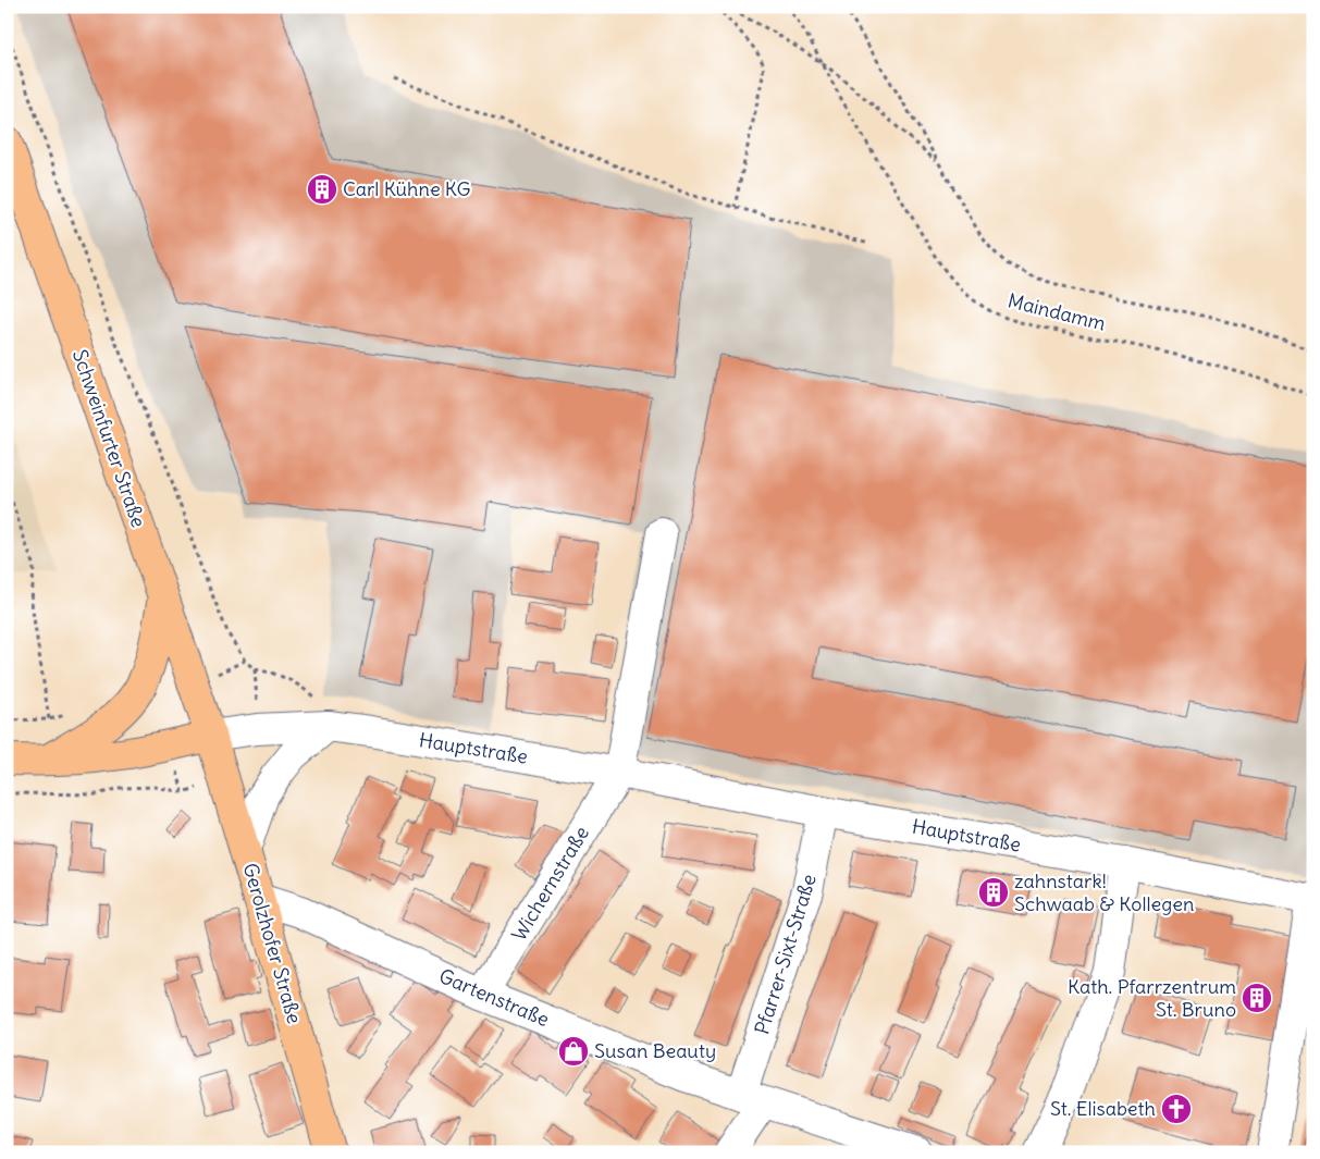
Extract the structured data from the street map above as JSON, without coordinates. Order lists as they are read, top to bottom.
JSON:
{
  "streets": {
    "main road": ["Schweinfurter Straße", "Gerolzhofer Straße"],
    "street": [
      "Hauptstraße",
      "Wichernstraße",
      "Pfarrer-Sixt-Straße",
      "Gartenstraße"
    ],
    "path": ["Maindamm"]
  },
  "crossings": [
    ["Schweinfurter Straße", "Hauptstraße"],
    ["Schweinfurter Straße", "Gerolzhofer Straße"],
    ["Hauptstraße", "Wichernstraße"],
    ["Hauptstraße", "Gerolzhofer Straße"],
    ["Hauptstraße", "Pfarrer-Sixt-Straße"],
    ["Wichernstraße", "Gartenstraße"],
    ["Gerolzhofer Straße", "Gartenstraße"],
    ["Pfarrer-Sixt-Straße", "Gartenstraße"]
  ],
  "places": {
    "building": ["Carl Kühne KG", "zahnstark! Schwaab & Kollegen", "Kath. Pfarrzentrum St. Bruno"],
    "shop": ["Susan Beauty"],
    "church": ["St. Elisabeth"]
  }
}
